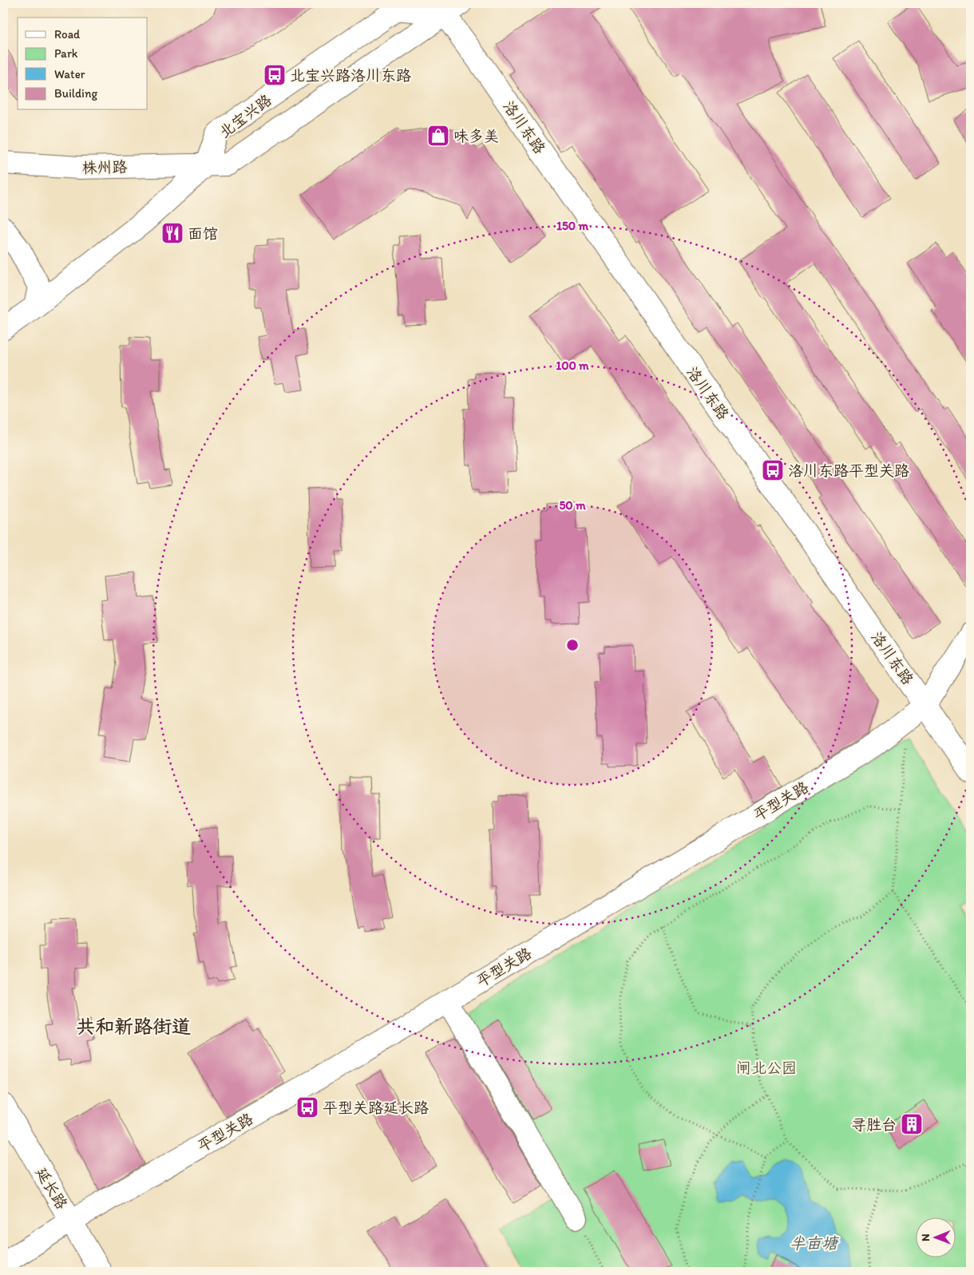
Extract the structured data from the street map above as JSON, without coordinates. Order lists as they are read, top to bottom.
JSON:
{
  "streets": {
    "street": [
      "北宝兴路",
      "洛川东路",
      "株州路",
      "平型关路",
      "延长路"
    ]
  },
  "crossings": [
    ["北宝兴路", "洛川东路"],
    ["北宝兴路", "株州路"],
    ["洛川东路", "平型关路"],
    ["平型关路", "延长路"]
  ],
  "districts": ["共和新路街道"],
  "water": ["半亩塘"],
  "parks": ["闸北公园"],
  "places": {
    "bus stop": ["北宝兴路洛川东路", "洛川东路平型关路", "平型关路延长路"],
    "shop": ["味多美"],
    "restaurant": ["面馆"],
    "building": ["寻胜台"]
  },
  "legend": [
    "Road",
    "Park",
    "Water",
    "Building"
  ],
  "north": "left",
  "rings": ["150 m", "100 m", "50 m"]
}
